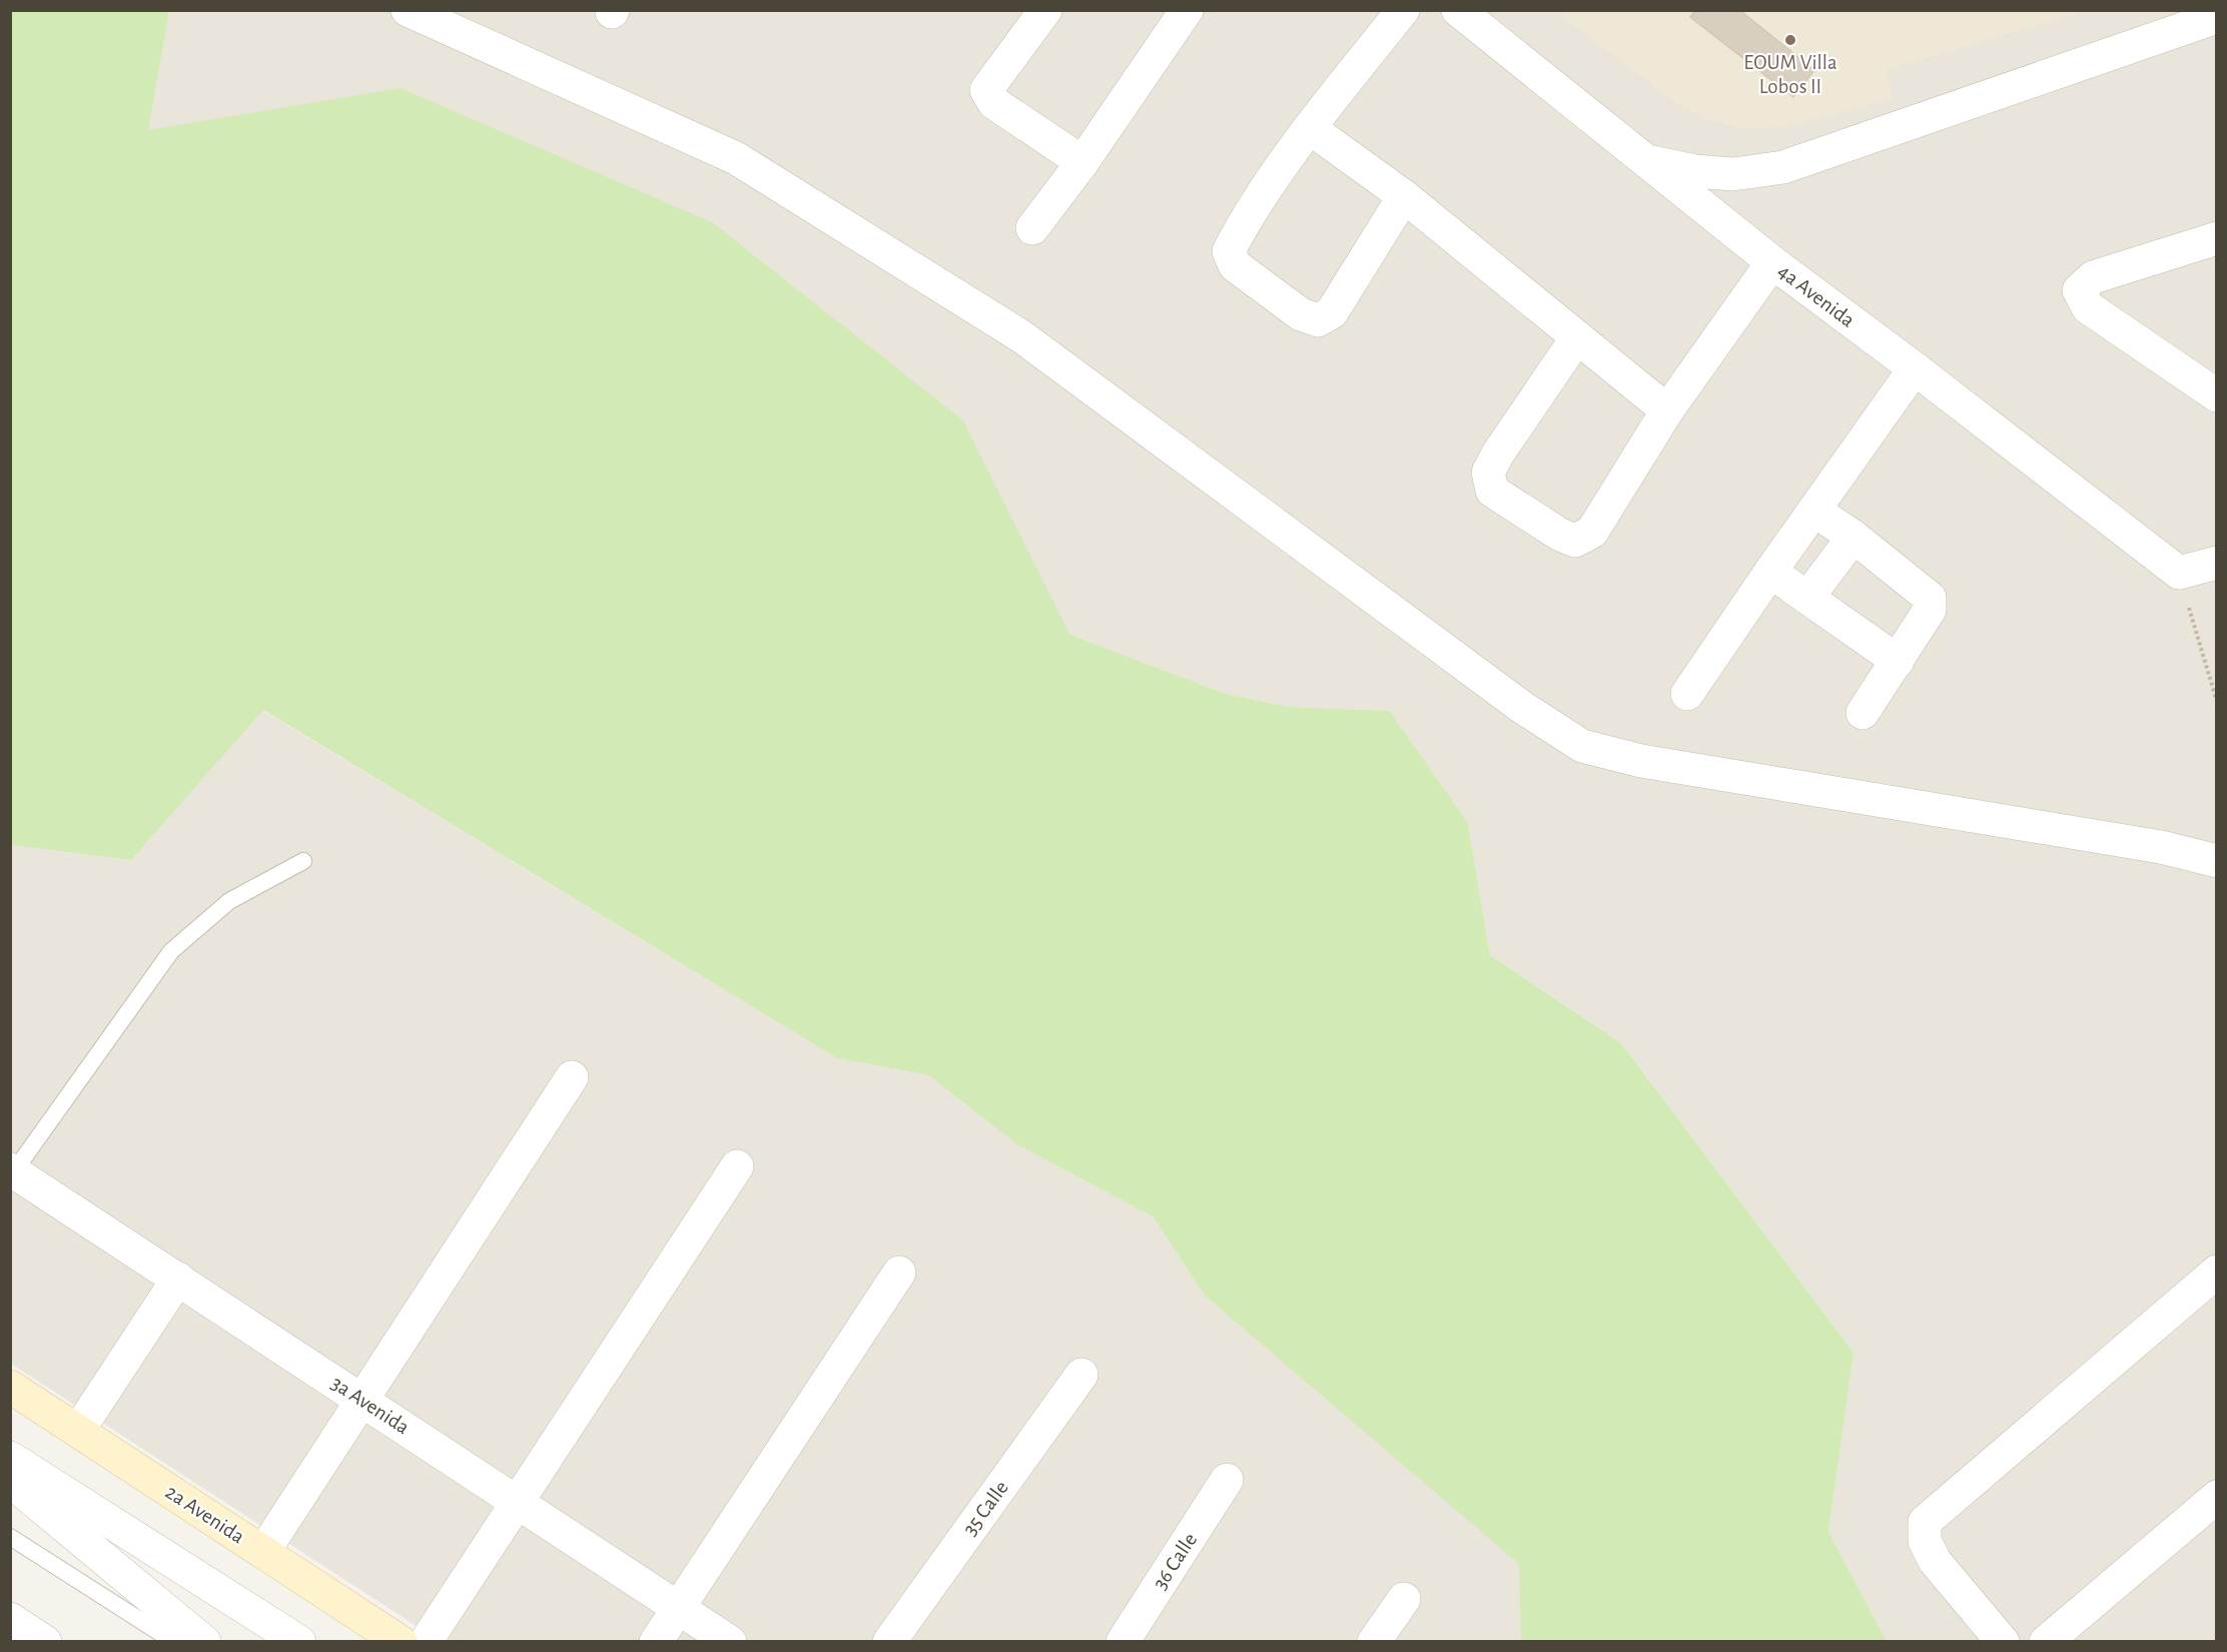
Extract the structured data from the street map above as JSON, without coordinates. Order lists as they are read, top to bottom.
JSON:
{
  "streets": {
    "main road": ["2a Avenida"],
    "street": [
      "4a Avenida",
      "3a Avenida",
      "35 Calle",
      "36 Calle"
    ]
  },
  "places": ["EOUM Villa Lobos II"]
}
